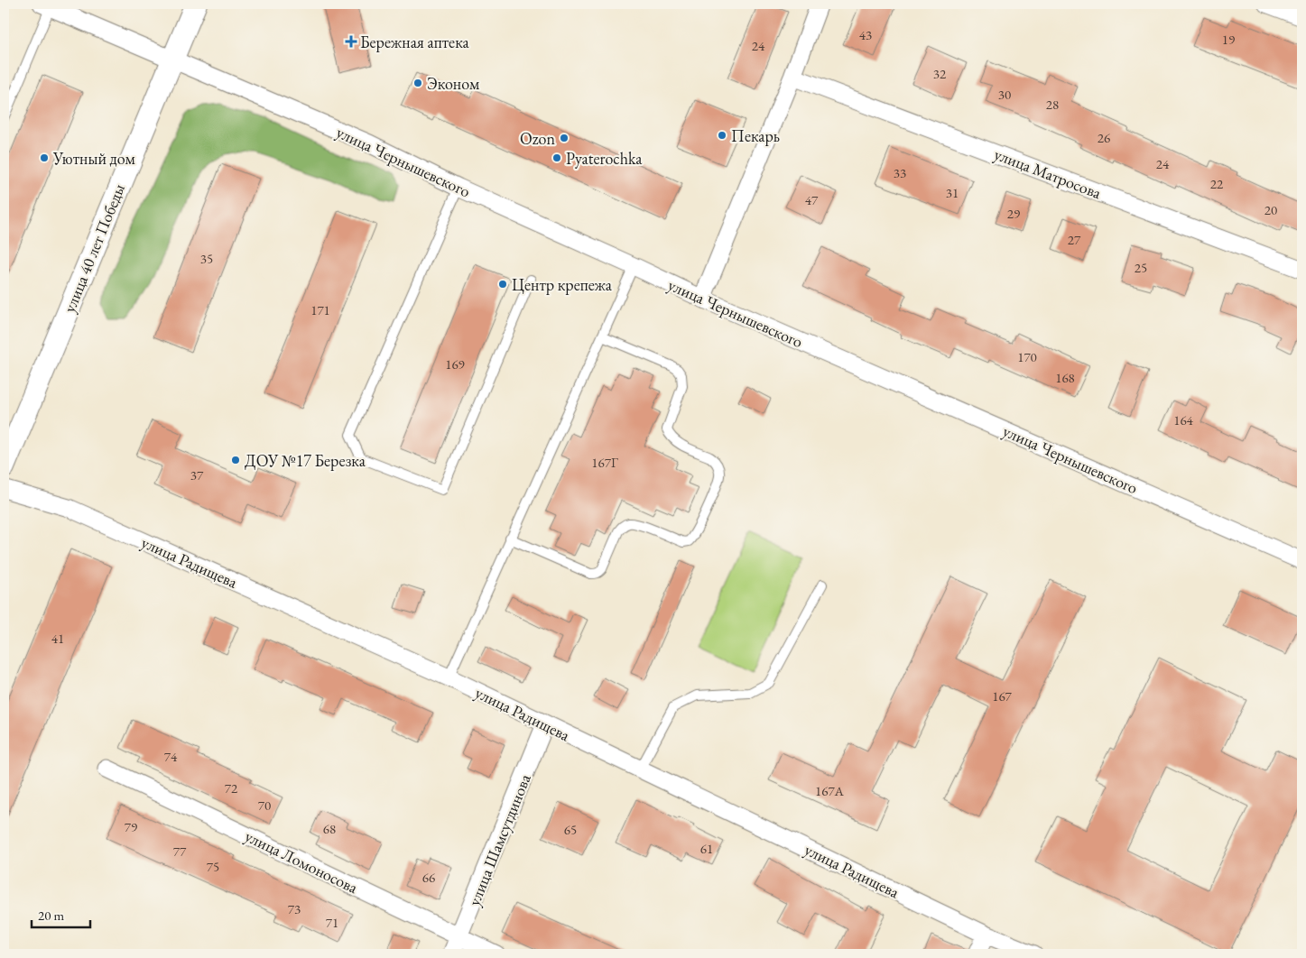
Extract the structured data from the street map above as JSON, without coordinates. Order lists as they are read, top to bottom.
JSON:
{
  "streets": {
    "street": [
      "улица Чернышевского",
      "улица Матросова",
      "улица 40 лет Победы",
      "улица Радищева",
      "улица Шамсутдинова",
      "улица Ломоносова"
    ]
  },
  "crossings": [
    ["улица Чернышевского", "улица 40 лет Победы"],
    ["улица Радищева", "улица Шамсутдинова"],
    ["улица Шамсутдинова", "улица Ломоносова"]
  ],
  "places": {
    "health": ["Бережная аптека"],
    "other": [
      "Эконом",
      "Пекарь",
      "Ozon",
      "Уютный дом",
      "Pyaterochka",
      "Центр крепежа",
      "ДОУ №17 Березка"
    ]
  },
  "house_numbers": [
    "43",
    "19",
    "24",
    "32",
    "30",
    "28",
    "26",
    "24",
    "33",
    "22",
    "31",
    "47",
    "20",
    "29",
    "27",
    "35",
    "25",
    "171",
    "170",
    "169",
    "168",
    "164",
    "167Г",
    "37",
    "41",
    "167",
    "74",
    "72",
    "167А",
    "70",
    "79",
    "68",
    "65",
    "61",
    "77",
    "75",
    "66",
    "73",
    "71"
  ],
  "scale_bar": "20 m"
}
